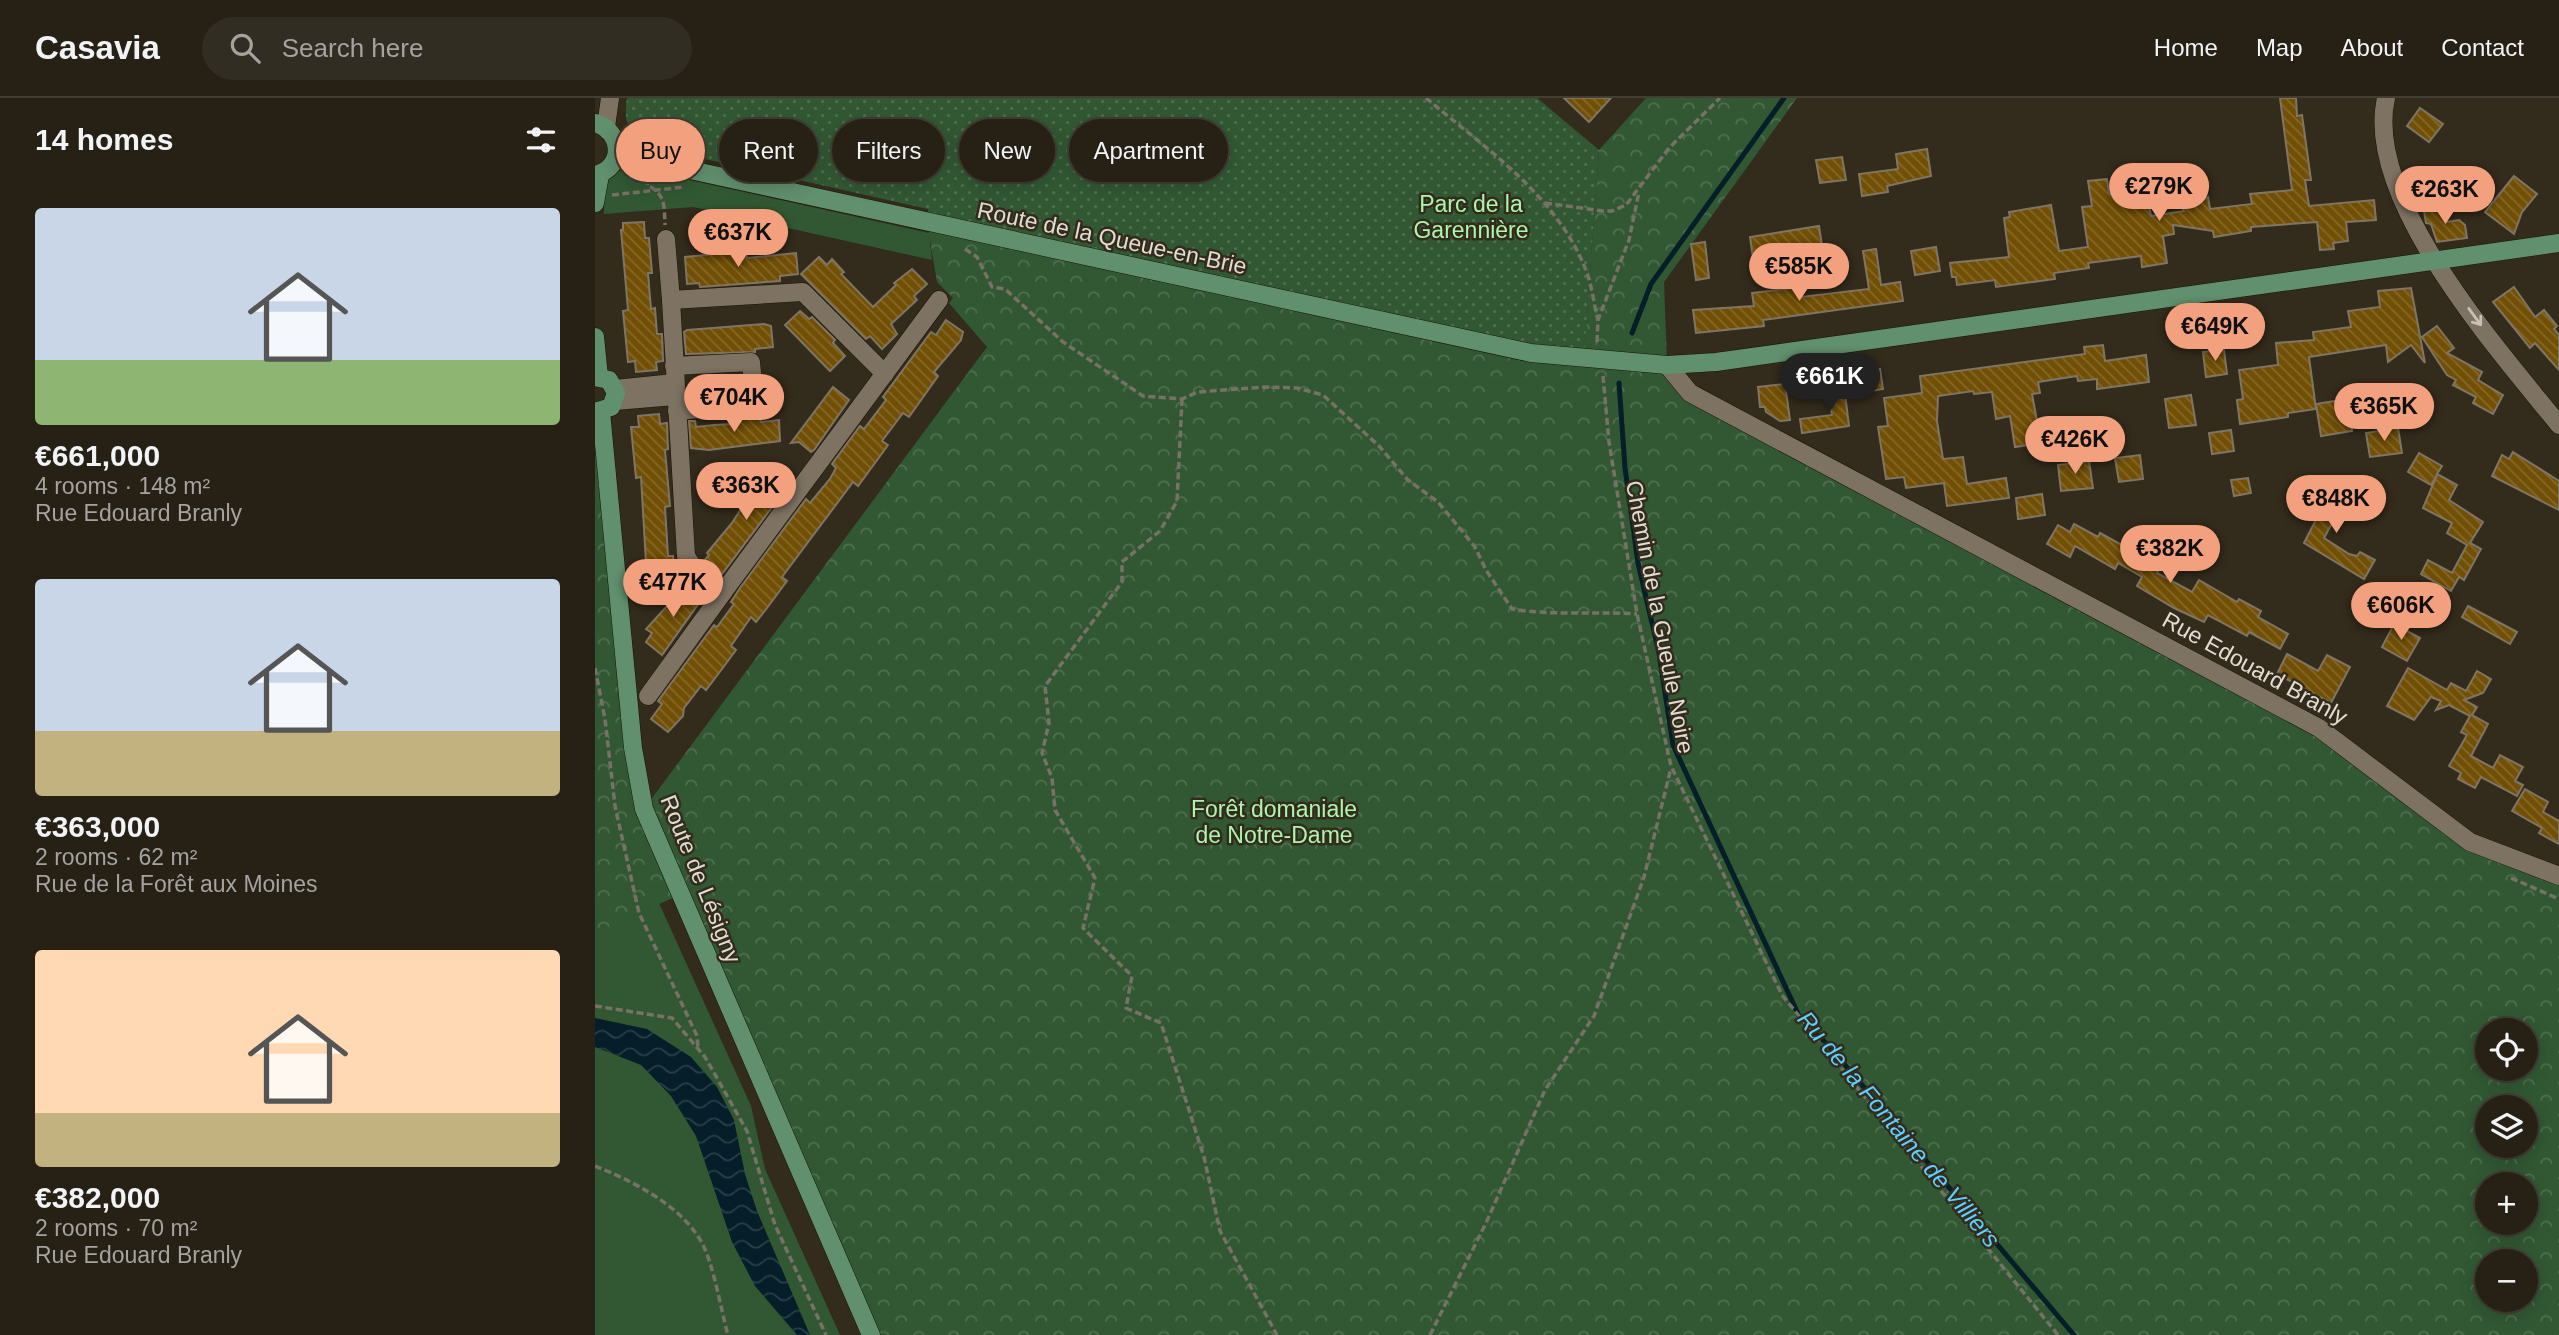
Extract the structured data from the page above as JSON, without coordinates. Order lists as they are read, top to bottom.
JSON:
{
  "streets": {
    "main road": ["Route de la Queue-en-Brie", "Route de Lésigny"],
    "street": ["Rue Edouard Branly"],
    "path": ["Chemin de la Gueule Noire"]
  },
  "crossings": [
    ["Route de la Queue-en-Brie", "Chemin de la Gueule Noire"],
    ["Route de la Queue-en-Brie", "Rue Edouard Branly"]
  ],
  "water": ["Ru de la Fontaine de Villiers"],
  "parks": ["Parc de la Garennière", "Forêt domaniale de Notre-Dame"],
  "page": {
    "header": "Casavia",
    "search": "Search here",
    "nav": [
      "Home",
      "Map",
      "About",
      "Contact"
    ],
    "heading": "14 homes",
    "chip": [
      "Buy",
      "Rent",
      "Filters",
      "New",
      "Apartment"
    ],
    "price": [
      "€279K",
      "€263K",
      "€637K",
      "€585K",
      "€649K",
      "€661K",
      "€704K",
      "€365K",
      "€426K",
      "€363K",
      "€848K",
      "€382K",
      "€477K",
      "€606K"
    ],
    "list": [
      {
        "name": "€661,000",
        "note": "4 rooms · 148 m² · Rue Edouard Branly"
      },
      {
        "name": "€363,000",
        "note": "2 rooms · 62 m² · Rue de la Forêt aux Moines"
      },
      {
        "name": "€382,000",
        "note": "2 rooms · 70 m² · Rue Edouard Branly"
      }
    ],
    "map_buttons": ["+", "−"]
  }
}
